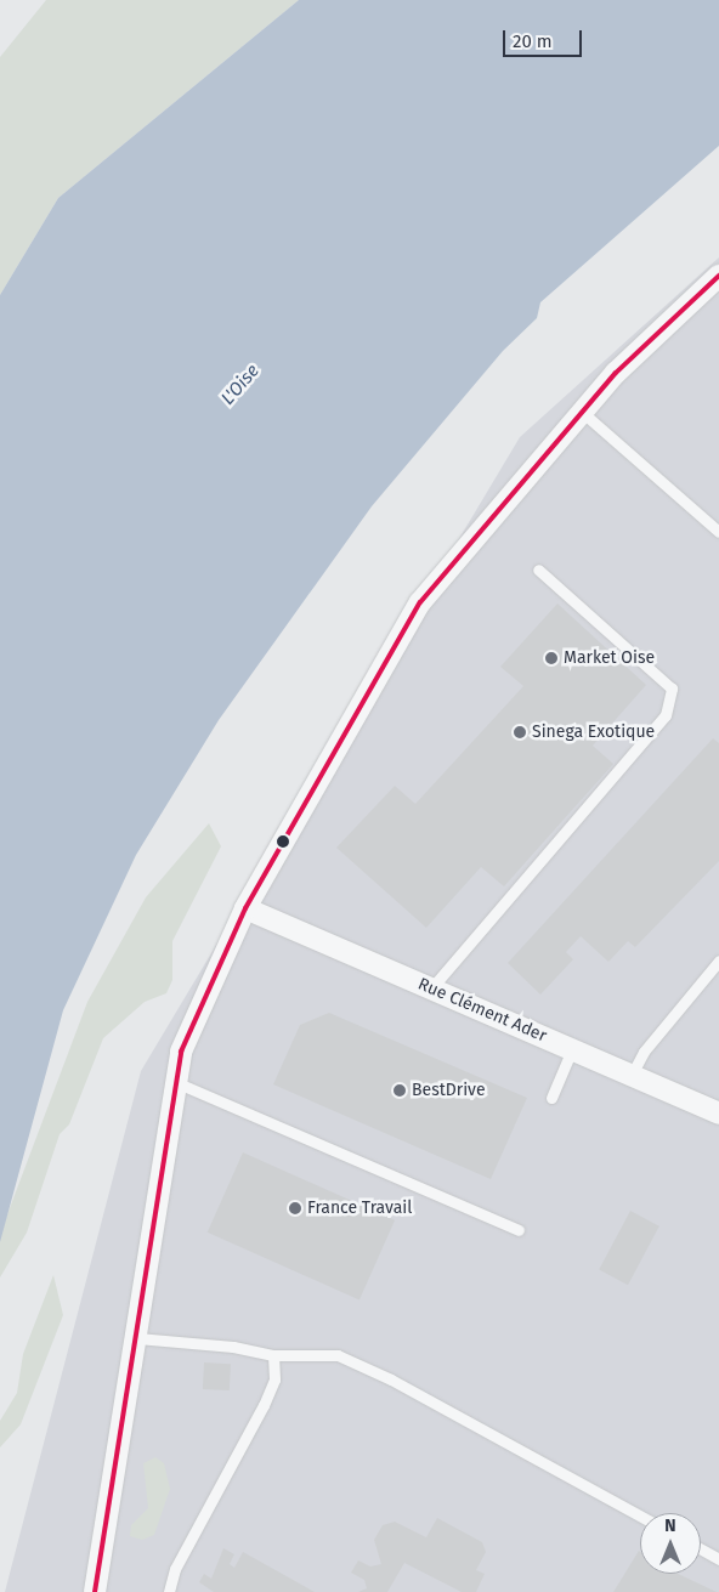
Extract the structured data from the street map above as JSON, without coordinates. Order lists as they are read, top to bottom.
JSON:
{
  "streets": {
    "street": ["Rue Clément Ader"]
  },
  "water": ["L'Oise"],
  "places": [
    "Market Oise",
    "Sinega Exotique",
    "BestDrive",
    "France Travail"
  ],
  "scale_bar": "20 m",
  "north": "top"
}
